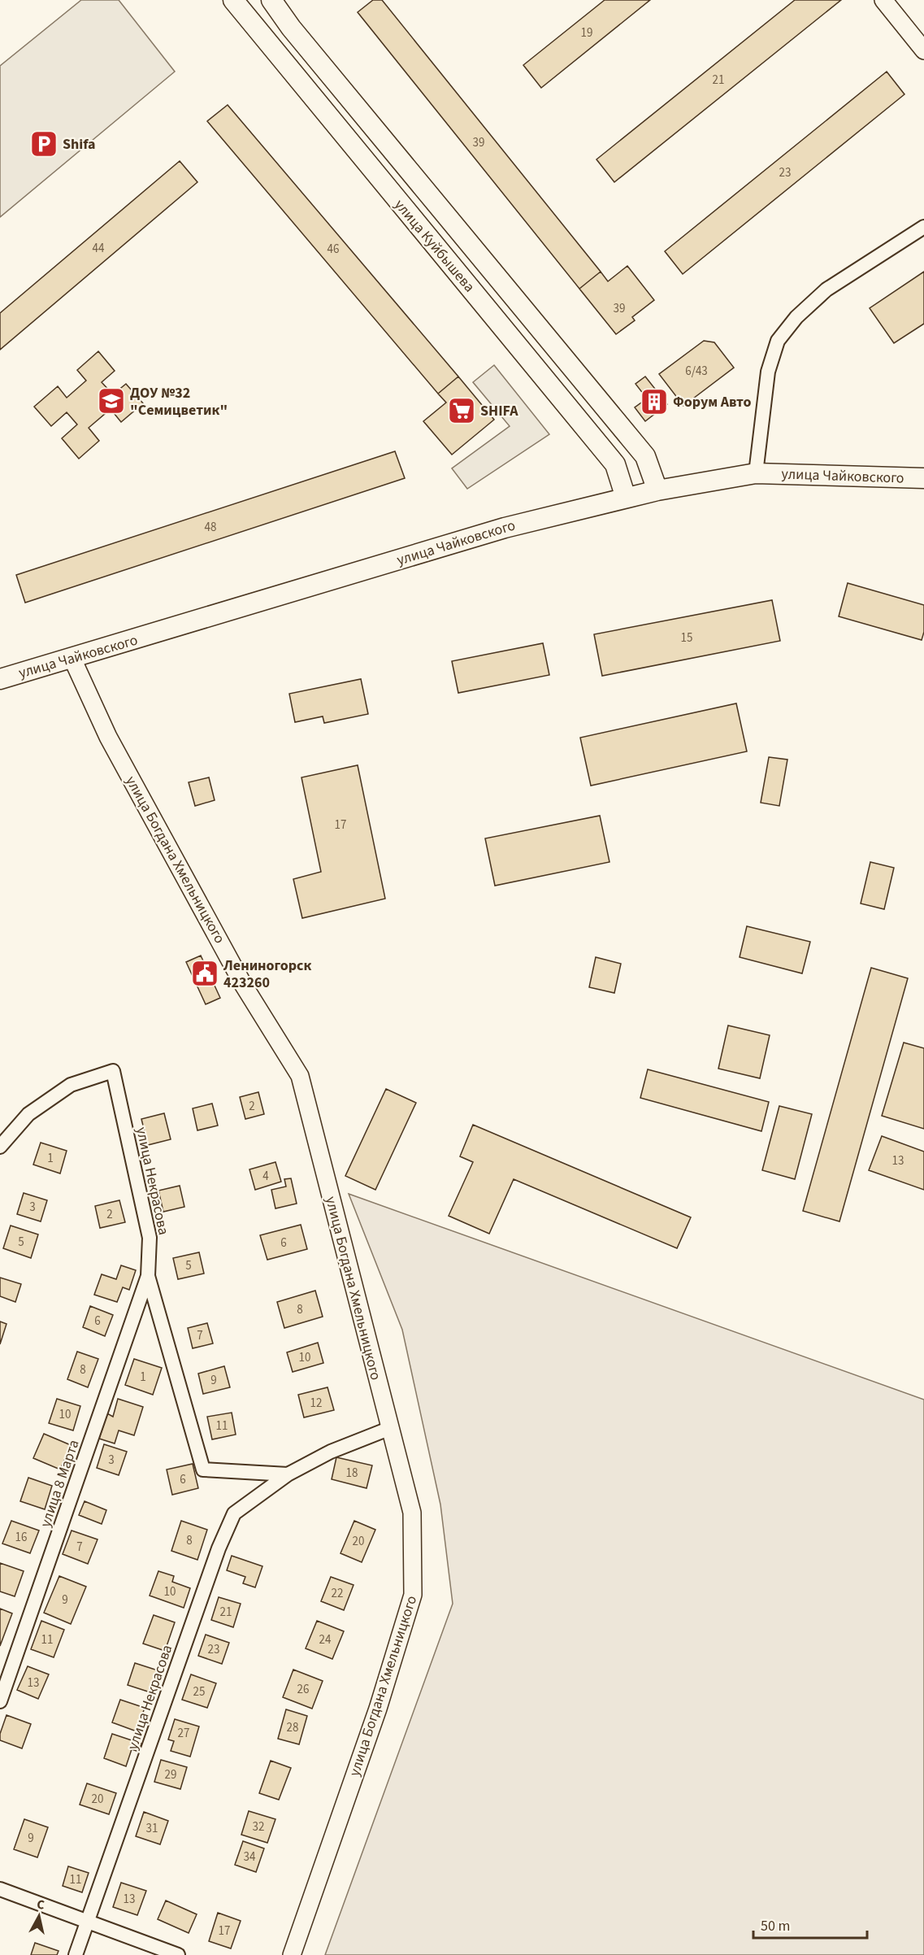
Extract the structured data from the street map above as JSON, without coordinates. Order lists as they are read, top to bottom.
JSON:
{
  "streets": {
    "main road": ["улица Куйбышева", "улица Чайковского"],
    "street": ["улица Богдана Хмельницкого", "улица Некрасова", "улица 8 Марта"]
  },
  "crossings": [
    ["улица Куйбышева", "улица Чайковского"],
    ["улица Чайковского", "улица Богдана Хмельницкого"],
    ["улица Богдана Хмельницкого", "улица Некрасова"],
    ["улица Некрасова", "улица 8 Марта"]
  ],
  "places": {
    "parking": ["Shifa"],
    "school or university": ["ДОУ №32 \"Семицветик\""],
    "building": ["Форум Авто"],
    "supermarket": ["SHIFA"],
    "public building": ["Лениногорск 423260"]
  },
  "house_numbers": [
    "19",
    "21",
    "39",
    "23",
    "44",
    "46",
    "39",
    "6/43",
    "48",
    "15",
    "17",
    "2",
    "1",
    "13",
    "4",
    "3",
    "2",
    "5",
    "6",
    "5",
    "8",
    "6",
    "7",
    "10",
    "8",
    "1",
    "9",
    "12",
    "10",
    "11",
    "3",
    "18",
    "6",
    "16",
    "8",
    "20",
    "7",
    "10",
    "22",
    "9",
    "21",
    "11",
    "24",
    "23",
    "13",
    "26",
    "25",
    "28",
    "27",
    "29",
    "20",
    "32",
    "31",
    "9",
    "34",
    "11",
    "13",
    "17"
  ],
  "scale_bar": "50 m",
  "north": "top"
}
